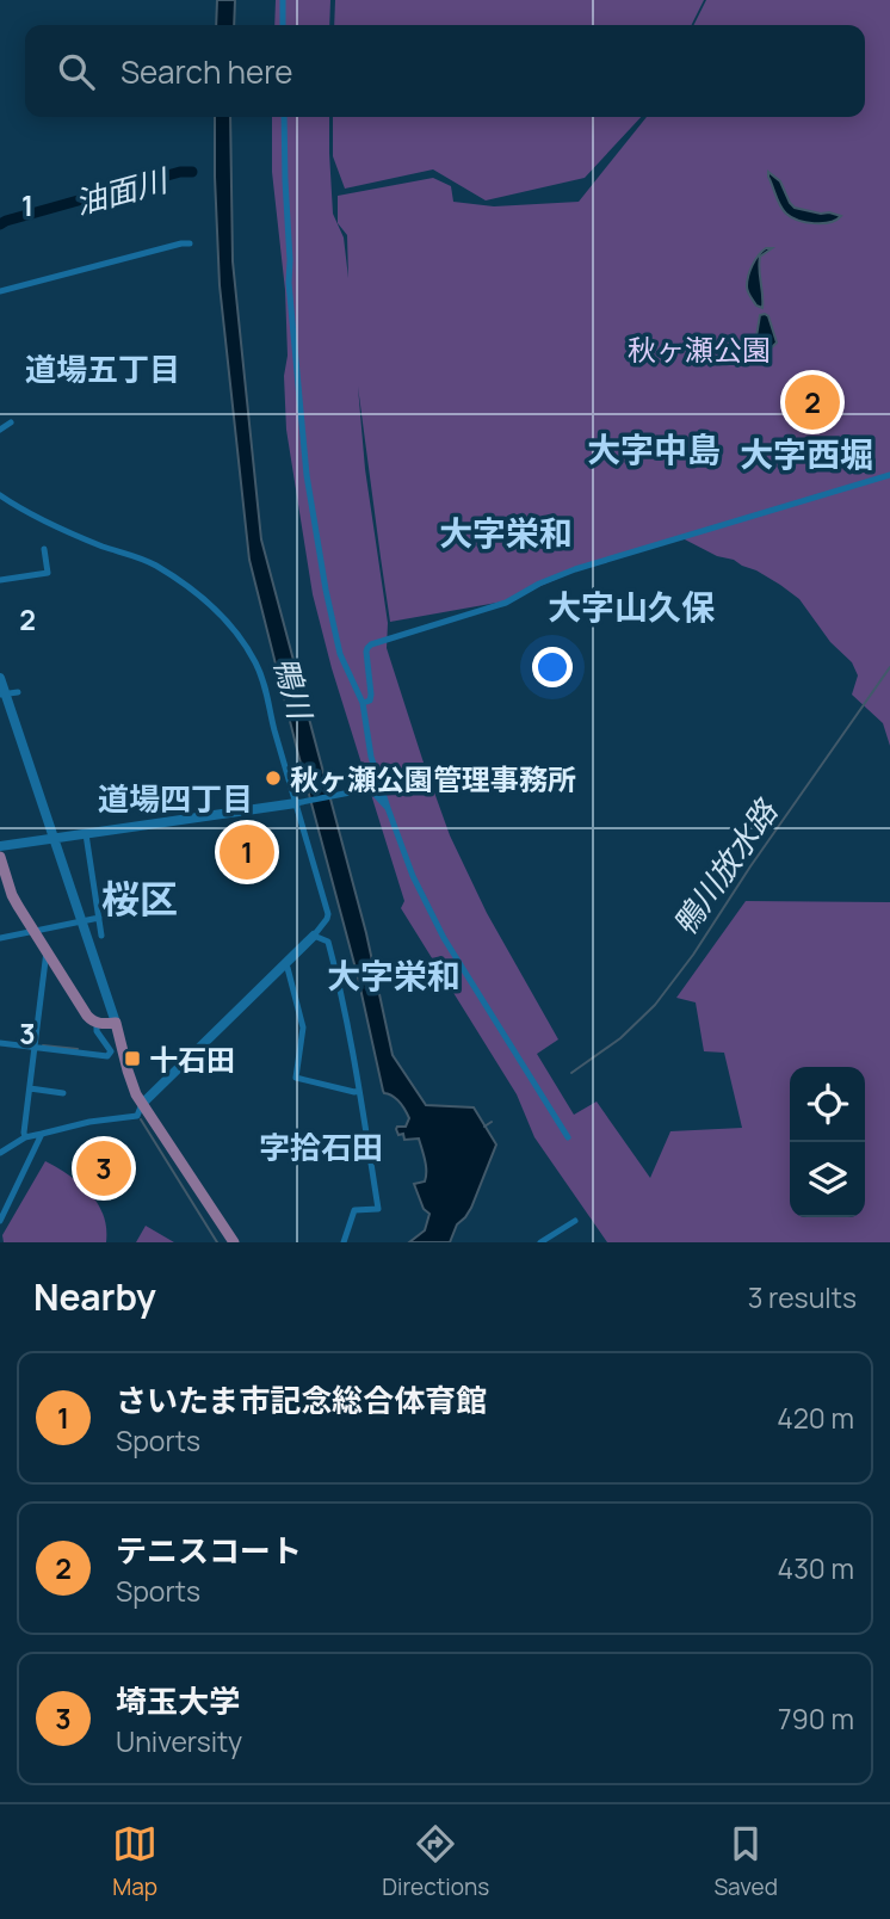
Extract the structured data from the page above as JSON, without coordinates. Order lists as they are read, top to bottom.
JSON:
{
  "districts": [
    "道場五丁目",
    "大字中島",
    "大字西堀",
    "大字栄和",
    "大字山久保",
    "道場四丁目",
    "桜区",
    "大字栄和",
    "字拾石田"
  ],
  "water": ["油面川", "鴨川", "鴨川放水路"],
  "parks": ["秋ヶ瀬公園"],
  "places": {
    "other": ["秋ヶ瀬公園管理事務所"],
    "transit": ["十石田"]
  },
  "page": {
    "search": "Search here",
    "pins": ["2", "1", "3"],
    "heading": ["Nearby", "3 results"],
    "list": [
      {
        "mark": "1",
        "name": "さいたま市記念総合体育館",
        "note": "Sports",
        "value": "420 m"
      },
      {
        "mark": "2",
        "name": "テニスコート",
        "note": "Sports",
        "value": "430 m"
      },
      {
        "mark": "3",
        "name": "埼玉大学",
        "note": "University",
        "value": "790 m"
      }
    ],
    "nav": ["Map", "Directions", "Saved"]
  },
  "grid": {
    "rows": ["1", "2", "3"]
  }
}
